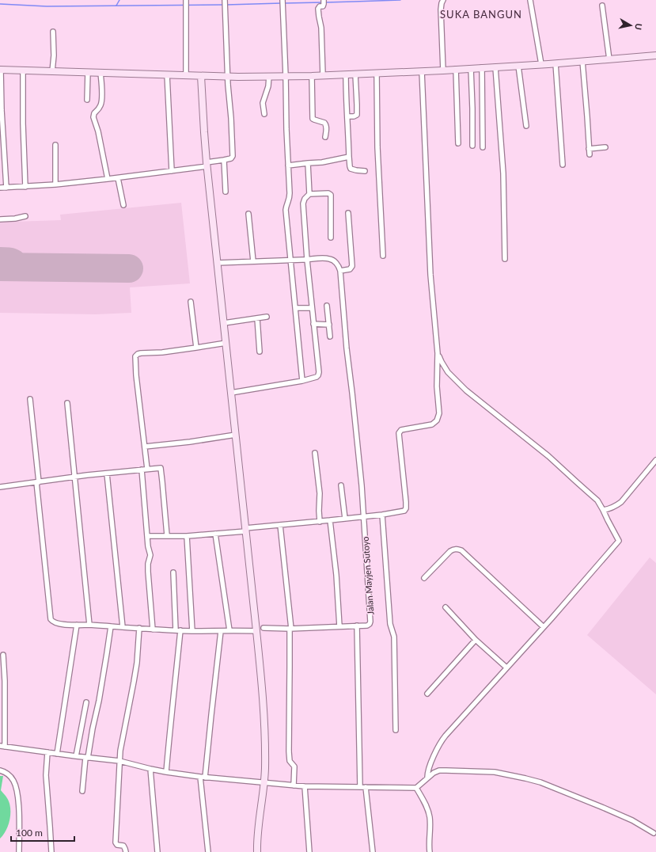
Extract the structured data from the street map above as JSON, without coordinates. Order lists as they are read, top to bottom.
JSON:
{
  "streets": {
    "street": ["Jalan Mayjen Sutoyo"]
  },
  "districts": ["SUKA BANGUN"],
  "scale_bar": "100 m",
  "north": "right"
}
